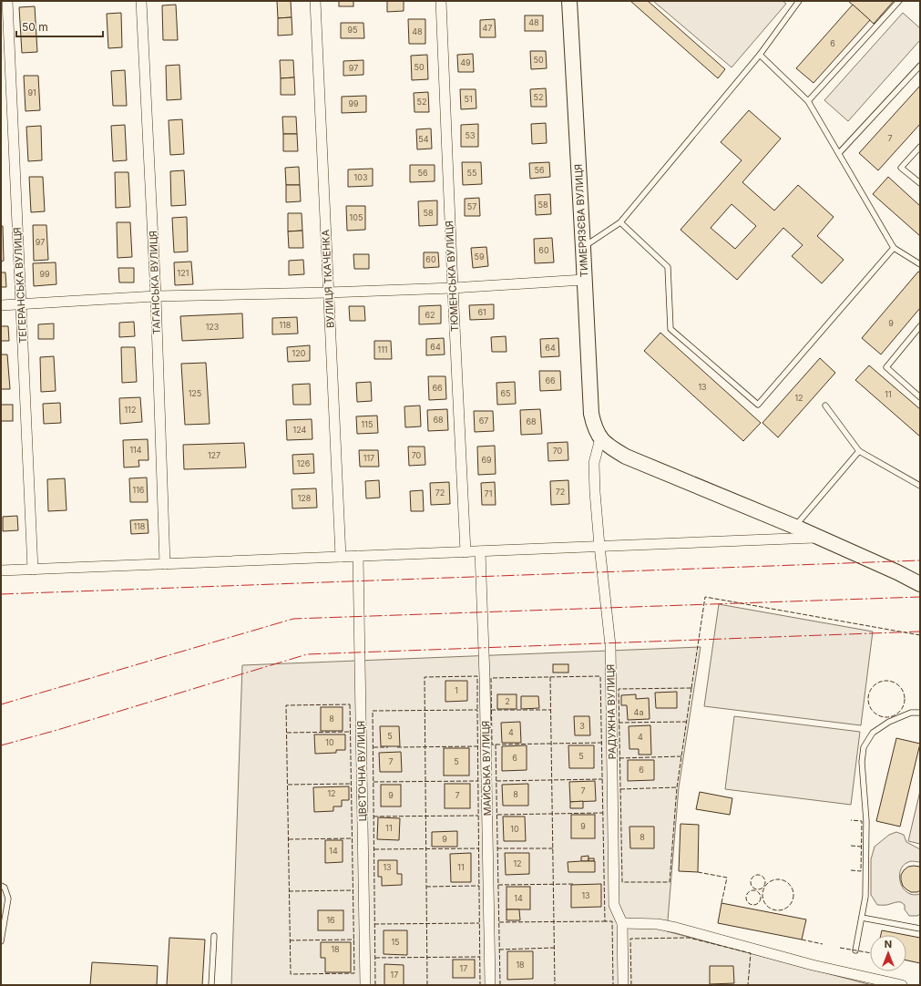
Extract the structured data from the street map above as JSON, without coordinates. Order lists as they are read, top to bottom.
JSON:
{
  "streets": {
    "street": [
      "ТИМЕРЯЗЄВА ВУЛИЦЯ",
      "ТЮМЕНСЬКА ВУЛИЦЯ",
      "ВУЛИЦЯ ТКАЧЕНКА",
      "ТАГАНСЬКА ВУЛИЦЯ",
      "ТЕГЕРАНСЬКА ВУЛИЦЯ",
      "РАДУЖНА ВУЛИЦЯ",
      "МАЙСЬКА ВУЛИЦЯ",
      "ЦВЄТОЧНА ВУЛИЦЯ"
    ]
  },
  "crossings": [
    ["ТИМЕРЯЗЄВА ВУЛИЦЯ", "РАДУЖНА ВУЛИЦЯ"]
  ],
  "house_numbers": [
    "48",
    "47",
    "95",
    "48",
    "6",
    "50",
    "49",
    "50",
    "97",
    "91",
    "52",
    "51",
    "52",
    "99",
    "53",
    "7",
    "54",
    "56",
    "56",
    "55",
    "103",
    "58",
    "57",
    "58",
    "105",
    "97",
    "60",
    "59",
    "60",
    "121",
    "99",
    "61",
    "62",
    "9",
    "118",
    "123",
    "64",
    "64",
    "111",
    "120",
    "66",
    "13",
    "66",
    "125",
    "65",
    "11",
    "12",
    "112",
    "68",
    "67",
    "68",
    "115",
    "124",
    "114",
    "70",
    "127",
    "70",
    "117",
    "69",
    "126",
    "116",
    "72",
    "72",
    "71",
    "128",
    "118",
    "1",
    "2",
    "4а",
    "8",
    "3",
    "4",
    "5",
    "4",
    "10",
    "5",
    "6",
    "7",
    "5",
    "6",
    "7",
    "12",
    "8",
    "9",
    "7",
    "9",
    "11",
    "10",
    "8",
    "9",
    "14",
    "12",
    "13",
    "11",
    "13",
    "14",
    "16",
    "15",
    "18",
    "18",
    "17",
    "17"
  ],
  "scale_bar": "50 m",
  "north": "top"
}
